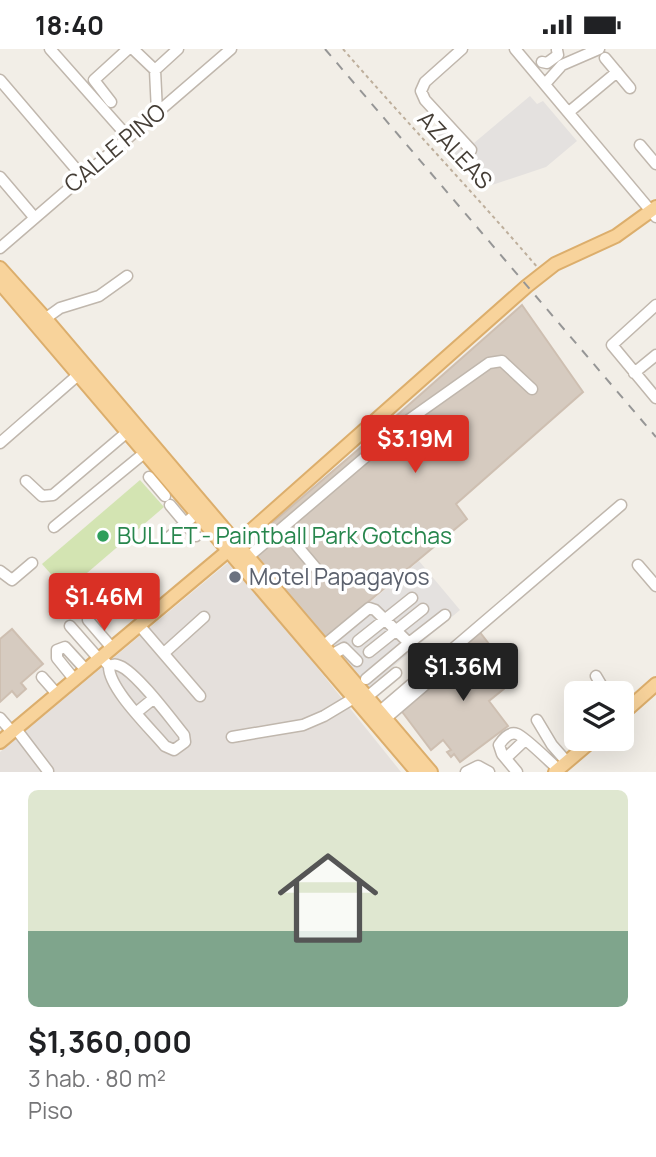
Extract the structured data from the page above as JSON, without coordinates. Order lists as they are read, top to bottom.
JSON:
{
  "streets": {
    "street": ["CALLE PINO"],
    "path": ["AZALEAS"]
  },
  "places": ["BULLET - Paintball Park Gotchas", "Motel Papagayos"],
  "page": {
    "status": "18:40",
    "price": ["$3.19M", "$1.46M", "$1.36M"],
    "list": [
      {
        "name": "$1,360,000",
        "note": "3 hab. · 80 m² · Piso"
      }
    ]
  }
}
